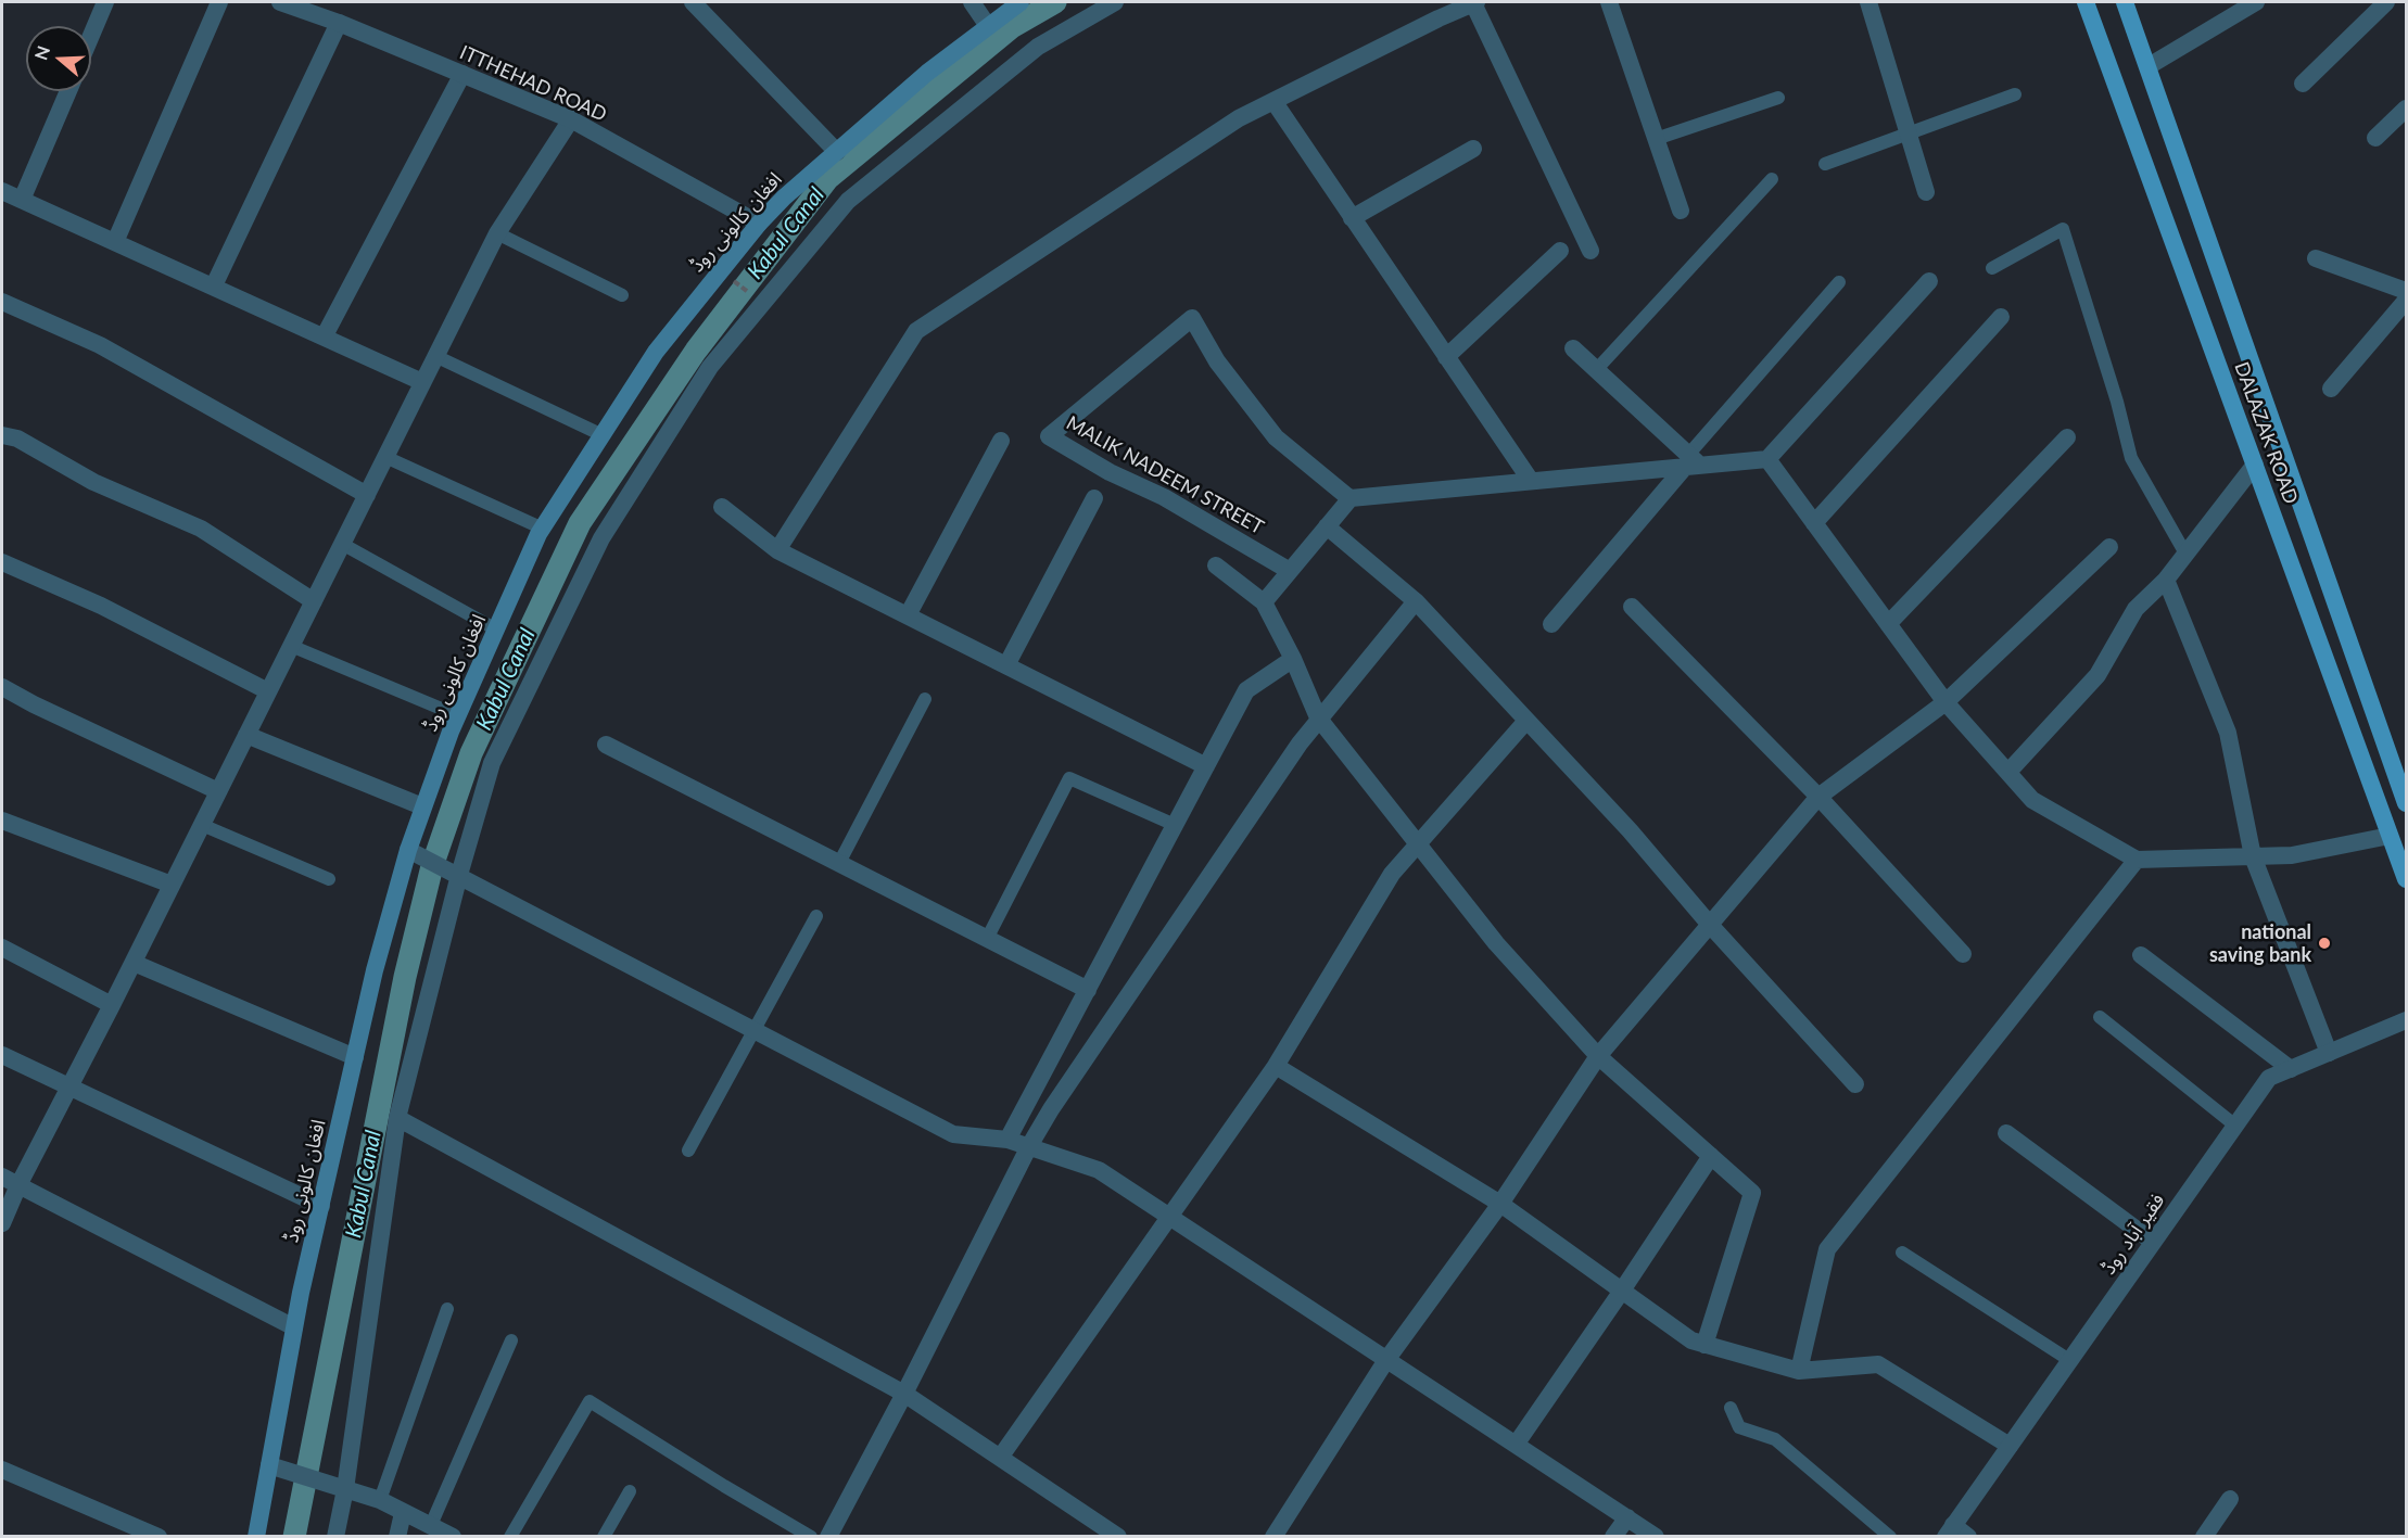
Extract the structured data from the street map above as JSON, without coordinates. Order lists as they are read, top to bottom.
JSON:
{
  "streets": {
    "main road": ["افغان کالونی روڈ", "DALAZAK ROAD"],
    "street": ["ITTHEHAD ROAD", "MALIK NADEEM STREET", "فقیر آباد روڈ"]
  },
  "crossings": [
    ["ITTHEHAD ROAD", "افغان کالونی روڈ"]
  ],
  "water": ["Kabul Canal"],
  "places": ["national saving bank"],
  "north": "left"
}
